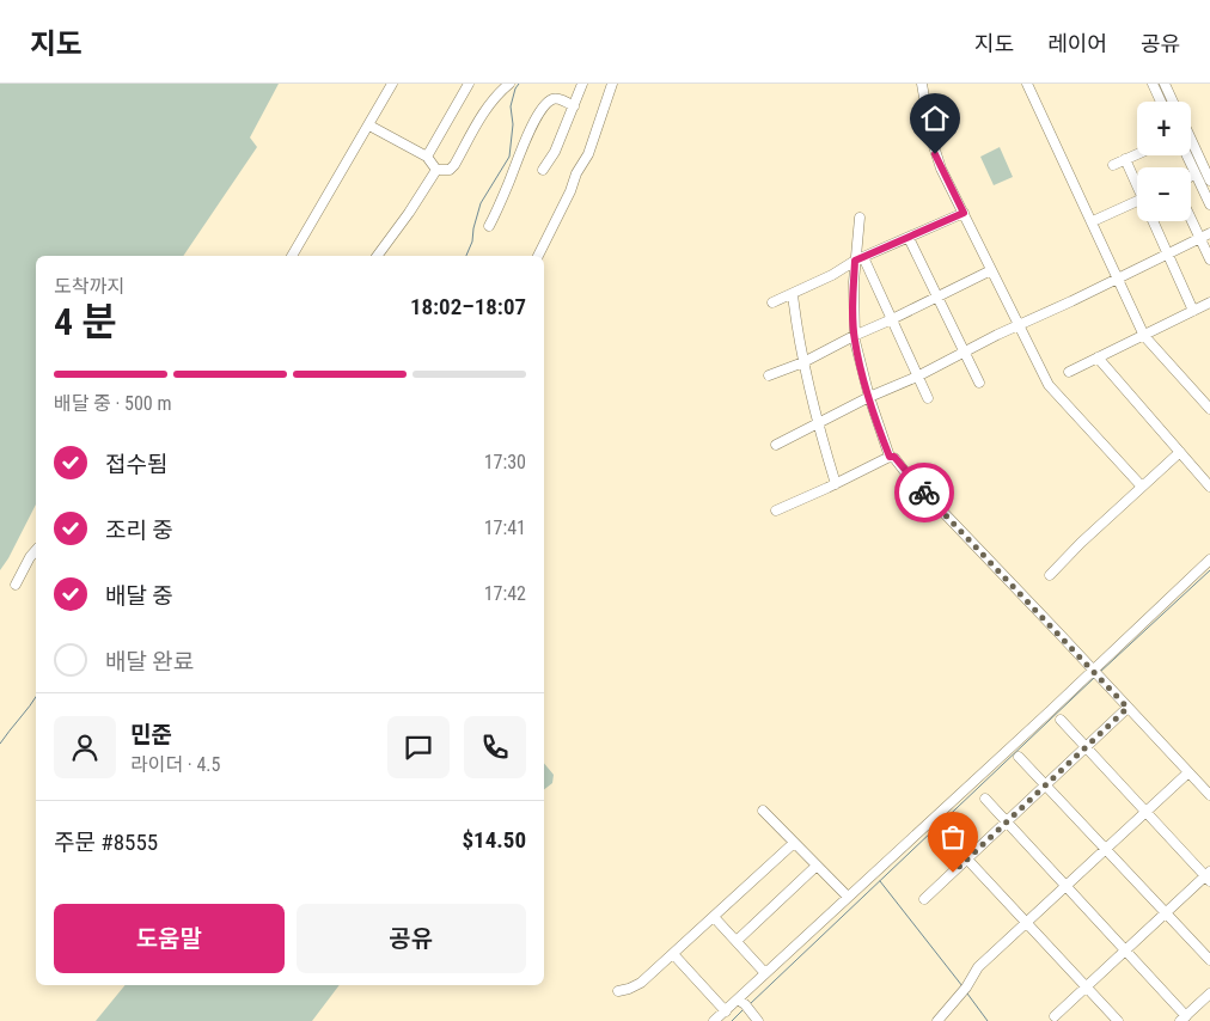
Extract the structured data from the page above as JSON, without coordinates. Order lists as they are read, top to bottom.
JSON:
{
  "page": {
    "header": "지도",
    "nav": ["지도", "레이어", "공유"],
    "map_buttons": ["+", "−"],
    "heading": ["4 분", "도착까지", "18:02–18:07"],
    "panel": [
      "민준",
      "라이더 · 4.5",
      "주문 #8555",
      "$14.50"
    ],
    "bar": "배달 중 · 500 m",
    "list": [
      ["접수됨", "17:30"],
      ["조리 중", "17:41"],
      ["배달 중", "17:42"],
      "배달 완료"
    ],
    "buttons": ["도움말", "공유"]
  }
}
